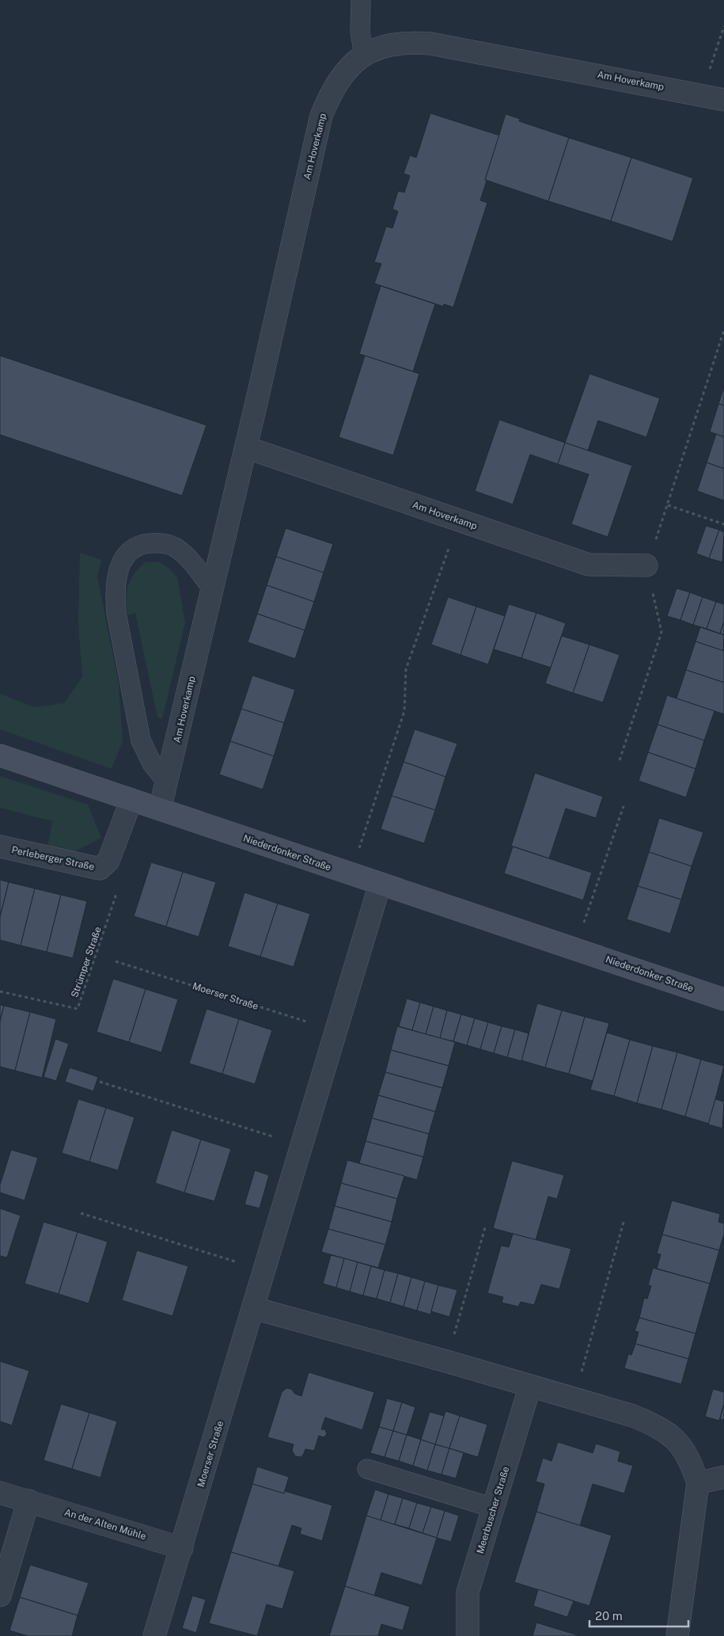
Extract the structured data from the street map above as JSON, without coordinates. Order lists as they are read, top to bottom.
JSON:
{
  "streets": {
    "street": [
      "Am Hoverkamp",
      "Niederdonker Straße",
      "Perleberger Straße",
      "Moerser Straße",
      "Meerbuscher Straße",
      "An der Alten Mühle"
    ],
    "path": ["Strümper Straße"]
  },
  "crossings": [
    ["Am Hoverkamp", "Niederdonker Straße"],
    ["Niederdonker Straße", "Perleberger Straße"],
    ["Niederdonker Straße", "Moerser Straße"],
    ["Perleberger Straße", "Strümper Straße"],
    ["Moerser Straße", "An der Alten Mühle"]
  ],
  "scale_bar": "20 m"
}
